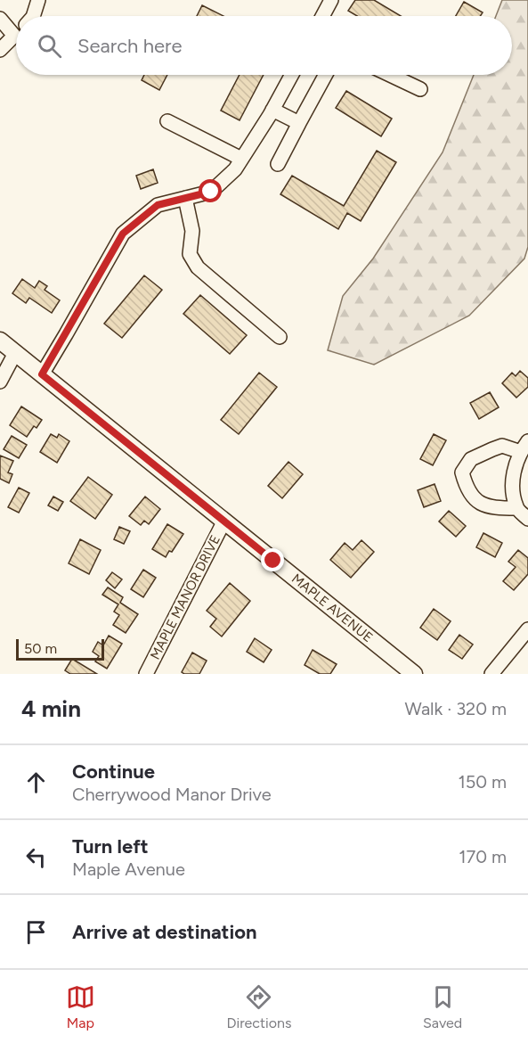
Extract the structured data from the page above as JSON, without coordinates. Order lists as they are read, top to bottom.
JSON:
{
  "streets": {
    "main road": ["MAPLE AVENUE"],
    "street": ["MAPLE MANOR DRIVE"]
  },
  "crossings": [
    ["MAPLE MANOR DRIVE", "MAPLE AVENUE"]
  ],
  "scale_bar": "50 m",
  "page": {
    "search": "Search here",
    "scale": "50 m",
    "heading": ["4 min", "Walk · 320 m"],
    "list": [
      ["Continue", "Cherrywood Manor Drive", "150 m"],
      ["Turn left", "Maple Avenue", "170 m"],
      "Arrive at destination"
    ],
    "nav": ["Map", "Directions", "Saved"]
  }
}
